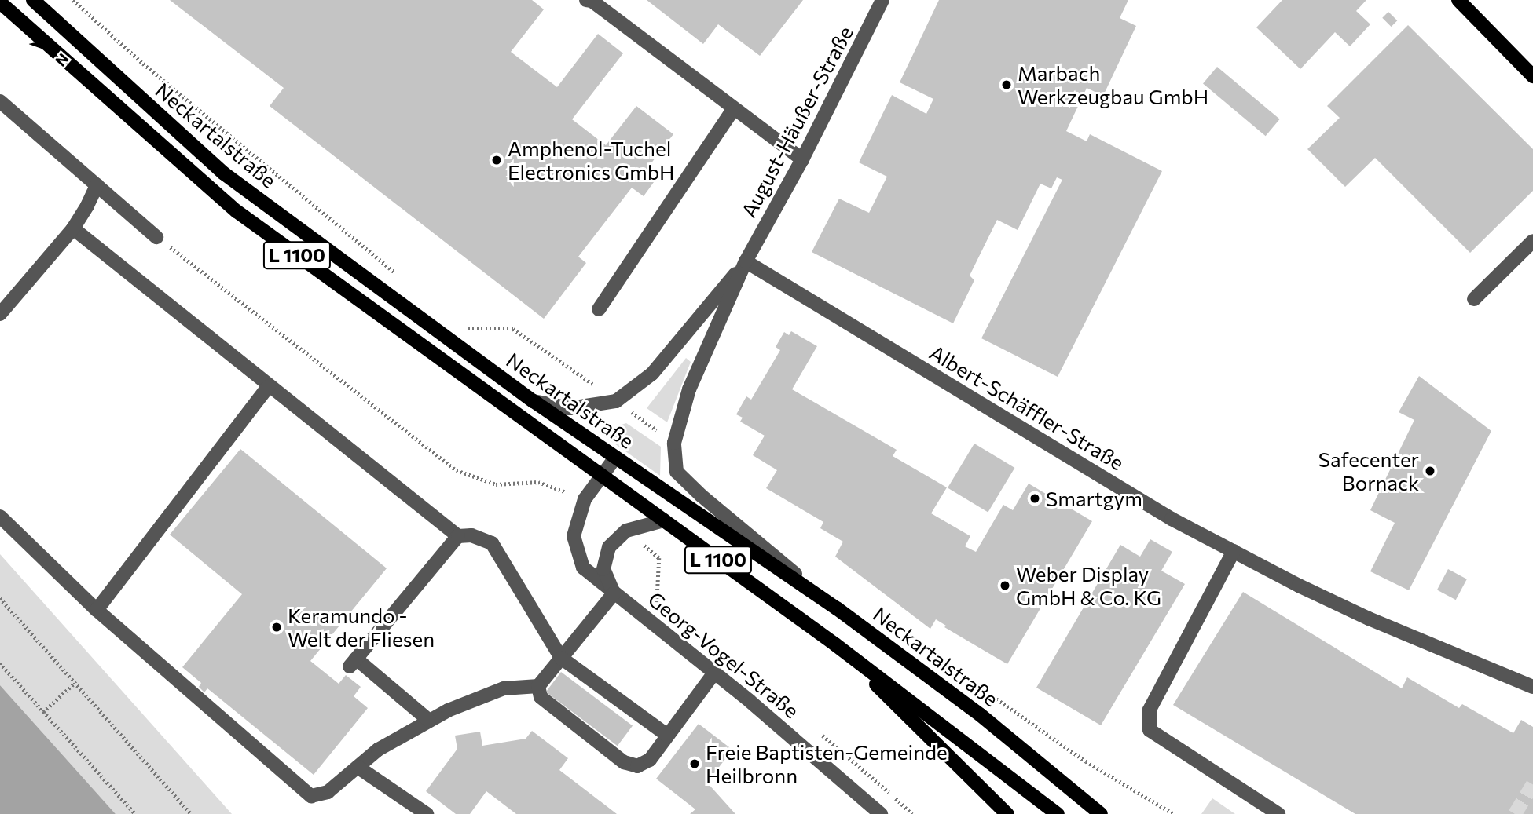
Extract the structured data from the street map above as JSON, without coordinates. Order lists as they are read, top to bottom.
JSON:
{
  "streets": {
    "main road": ["Neckartalstraße", "L 1100"],
    "street": ["August-Häußer-Straße", "Albert-Schäffler-Straße", "Georg-Vogel-Straße"]
  },
  "crossings": [
    ["August-Häußer-Straße", "Neckartalstraße"],
    ["August-Häußer-Straße", "Albert-Schäffler-Straße"],
    ["Neckartalstraße", "Georg-Vogel-Straße"]
  ],
  "places": [
    "Marbach Werkzeugbau GmbH",
    "Amphenol-Tuchel Electronics GmbH",
    "Safecenter Bornack",
    "Smartgym",
    "Weber Display GmbH & Co. KG",
    "Keramundo - Welt der Fliesen",
    "Freie Baptisten-Gemeinde Heilbronn"
  ],
  "north": "bottom right"
}
